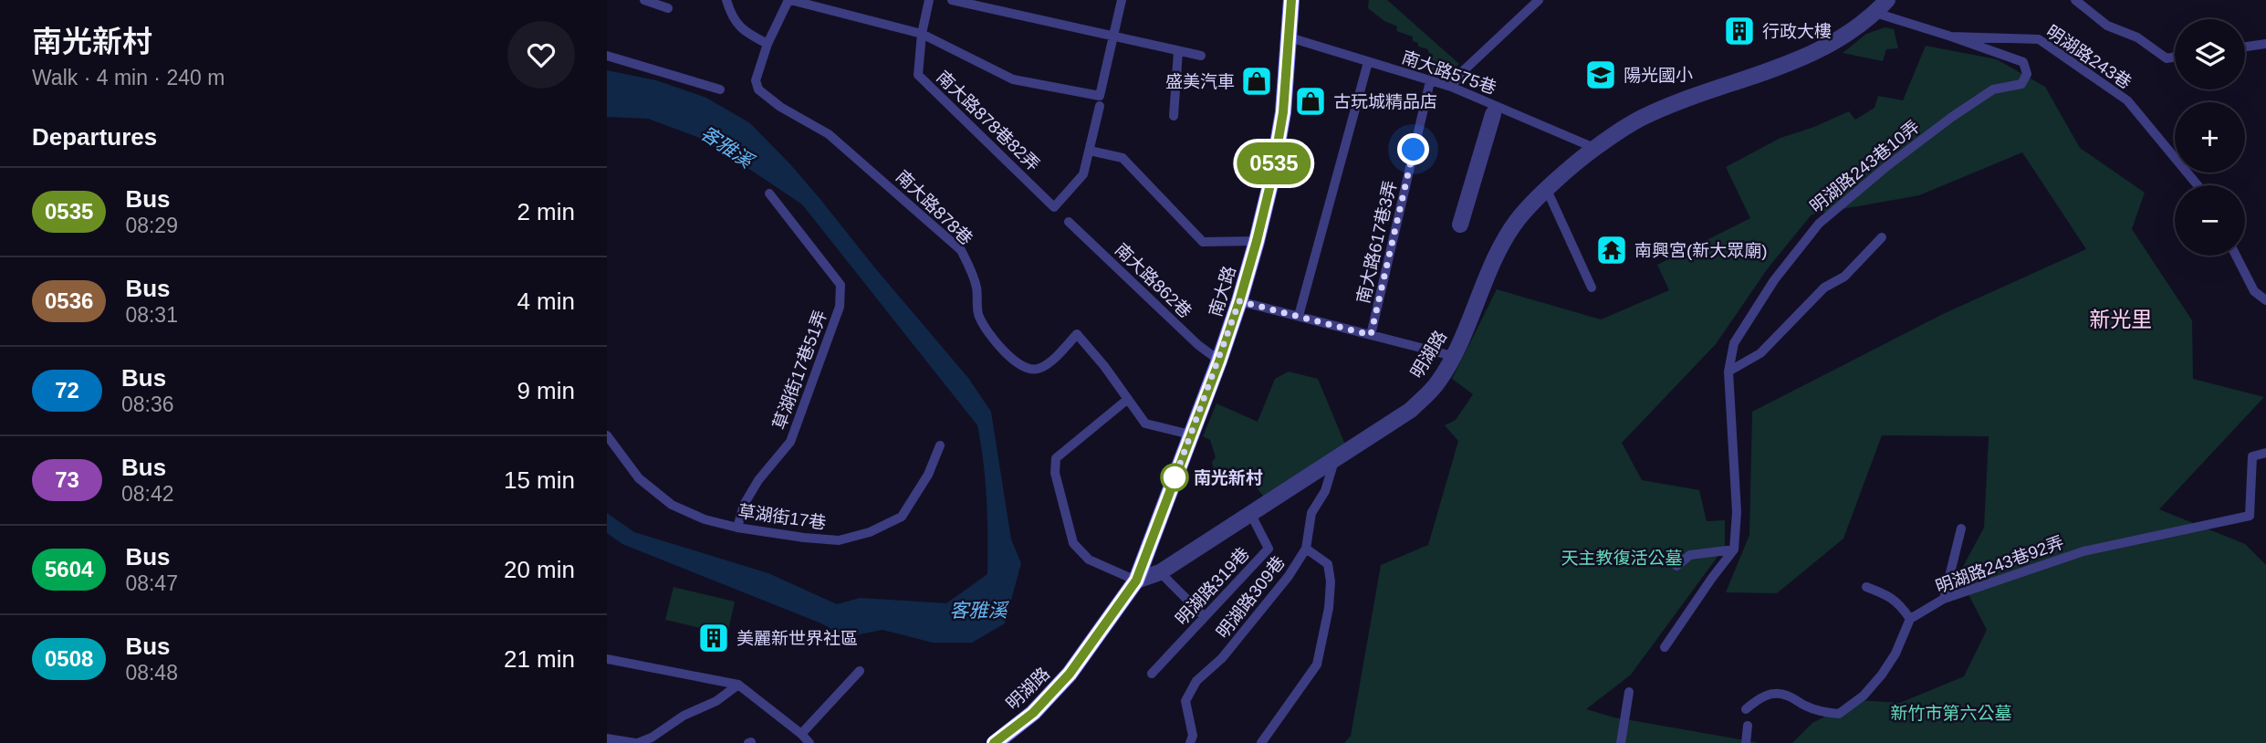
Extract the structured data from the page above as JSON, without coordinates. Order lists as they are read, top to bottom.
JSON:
{
  "streets": {
    "main road": ["南大路", "明湖路"],
    "lane": [
      "明湖路243巷",
      "南大路575巷",
      "南大路878巷82弄",
      "明湖路243巷10弄",
      "南大路878巷",
      "南大路617巷3弄",
      "南大路862巷",
      "草湖街17巷51弄",
      "草湖街17巷",
      "明湖路243巷92弄",
      "明湖路319巷",
      "明湖路309巷"
    ]
  },
  "crossings": [
    ["明湖路243巷", "明湖路243巷10弄"],
    ["明湖路243巷", "明湖路"],
    ["南大路575巷", "南大路617巷3弄"],
    ["南大路575巷", "南大路"],
    ["南大路575巷", "明湖路"],
    ["南大路878巷", "南大路"],
    ["南大路862巷", "南大路"],
    ["南大路", "明湖路"],
    ["明湖路", "明湖路319巷"],
    ["明湖路", "明湖路309巷"],
    ["草湖街17巷51弄", "草湖街17巷"]
  ],
  "districts": ["新光里"],
  "water": ["客雅溪"],
  "parks": ["天主教復活公墓", "新竹市第六公墓"],
  "places": {
    "building": ["行政大樓", "美麗新世界社區"],
    "school or university": ["陽光國小"],
    "shop": ["盛美汽車", "古玩城精品店"],
    "temple": ["南興宮(新大眾廟)"],
    "other": ["南光新村"]
  },
  "lines": ["bus line 0535"],
  "page": {
    "heading": [
      ["南光新村", "Walk · 4 min · 240 m"],
      "Departures"
    ],
    "on_map": "0535",
    "map_buttons": ["+", "−"],
    "list": [
      {
        "mark": "0535",
        "name": "Bus",
        "note": "08:29",
        "value": "2 min"
      },
      {
        "mark": "0536",
        "name": "Bus",
        "note": "08:31",
        "value": "4 min"
      },
      {
        "mark": "72",
        "name": "Bus",
        "note": "08:36",
        "value": "9 min"
      },
      {
        "mark": "73",
        "name": "Bus",
        "note": "08:42",
        "value": "15 min"
      },
      {
        "mark": "5604",
        "name": "Bus",
        "note": "08:47",
        "value": "20 min"
      },
      {
        "mark": "0508",
        "name": "Bus",
        "note": "08:48",
        "value": "21 min"
      }
    ]
  }
}
